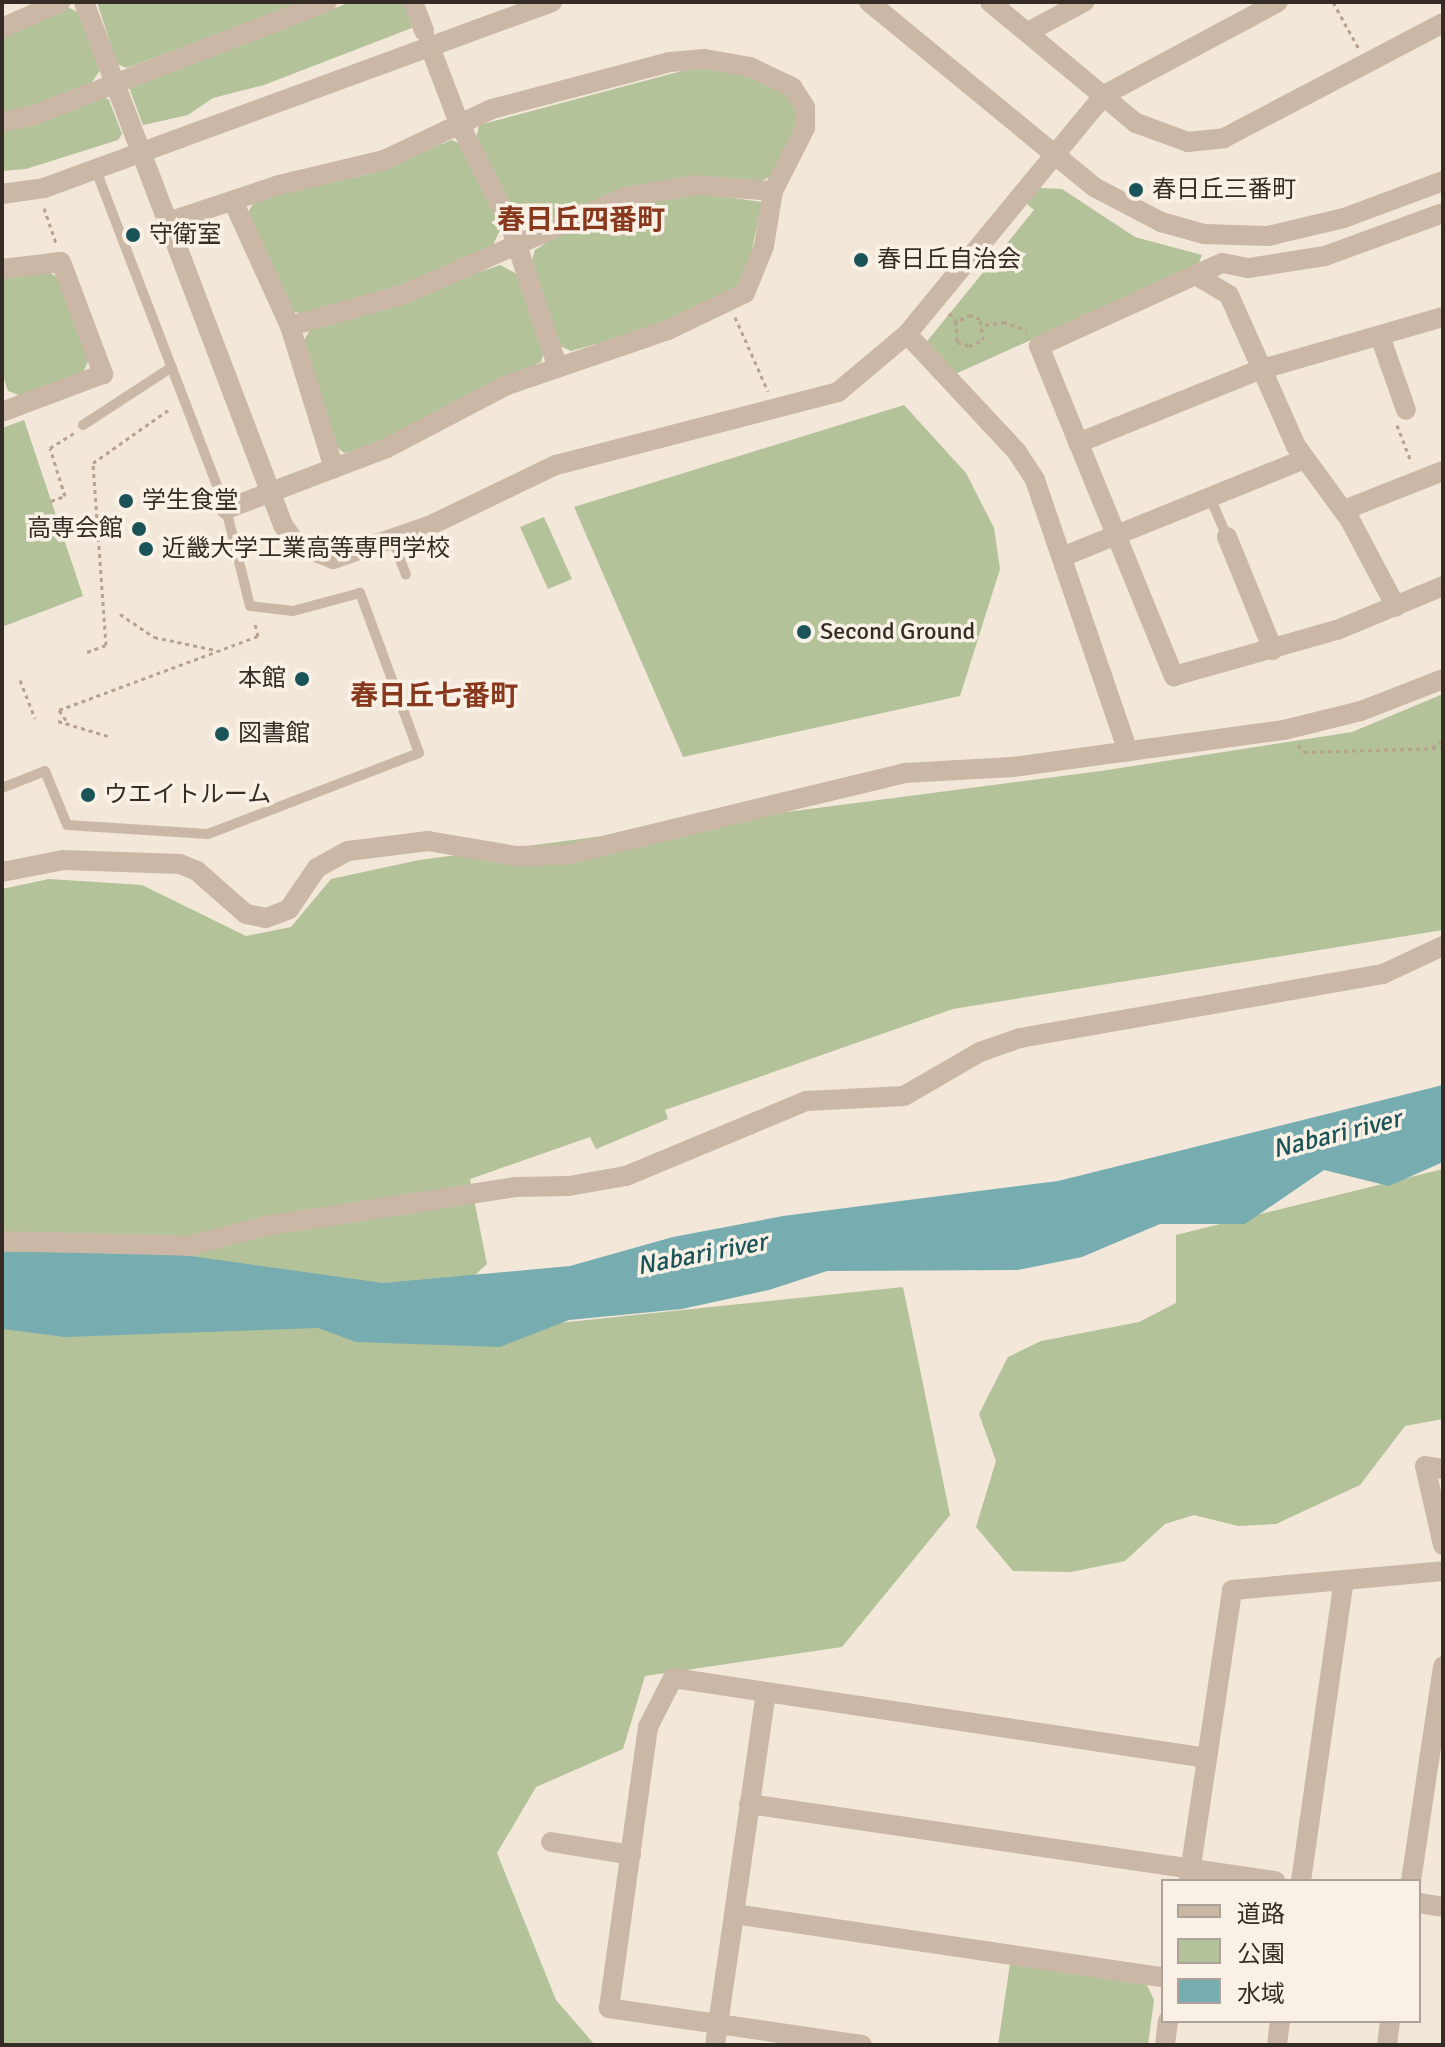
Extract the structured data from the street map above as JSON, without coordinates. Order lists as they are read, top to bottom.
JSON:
{
  "districts": ["春日丘四番町", "春日丘七番町"],
  "water": ["Nabari river"],
  "places": [
    "春日丘三番町",
    "守衛室",
    "春日丘自治会",
    "学生食堂",
    "高専会館",
    "近畿大学工業高等専門学校",
    "Second Ground",
    "本館",
    "図書館",
    "ウエイトルーム"
  ],
  "legend": ["道路", "公園", "水域"]
}
